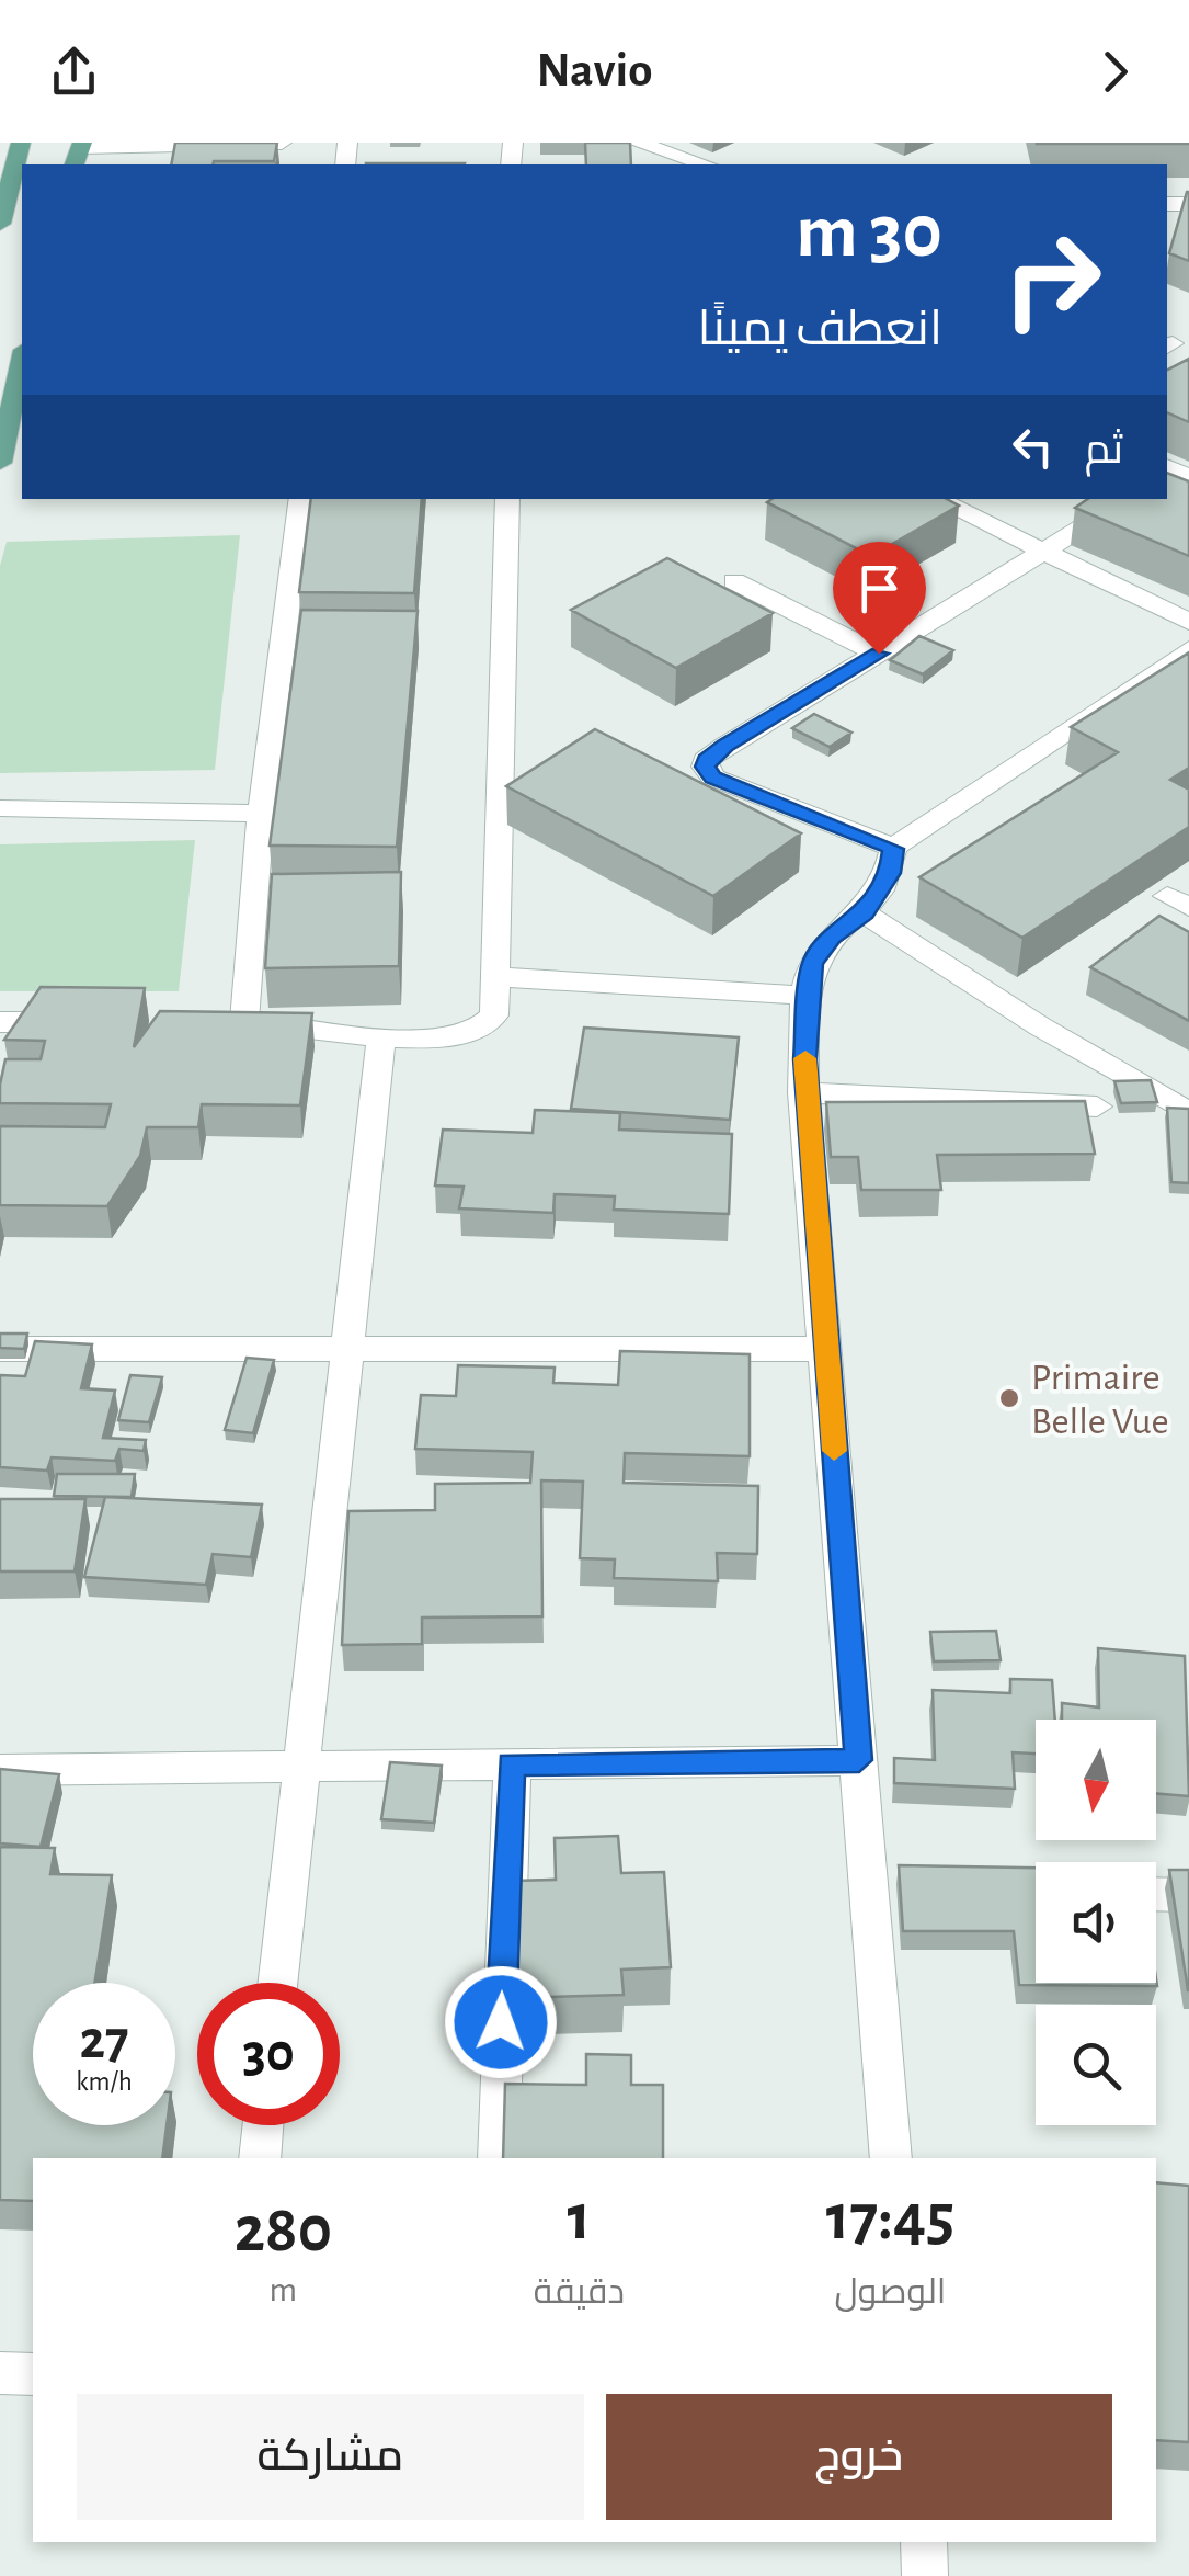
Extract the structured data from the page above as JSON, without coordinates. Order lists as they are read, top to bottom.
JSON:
{
  "places": ["Primaire Belle Vue"],
  "north": "bottom",
  "page": {
    "header": "Navio",
    "turn": ["30 m", "انعطف يمينًا"],
    "then": "ثم",
    "speed": "27 km/h",
    "limit": "30",
    "eta": [
      "17:45",
      "الوصول",
      "1",
      "دقيقة",
      "280",
      "m"
    ],
    "buttons": ["خروج", "مشاركة"]
  }
}
